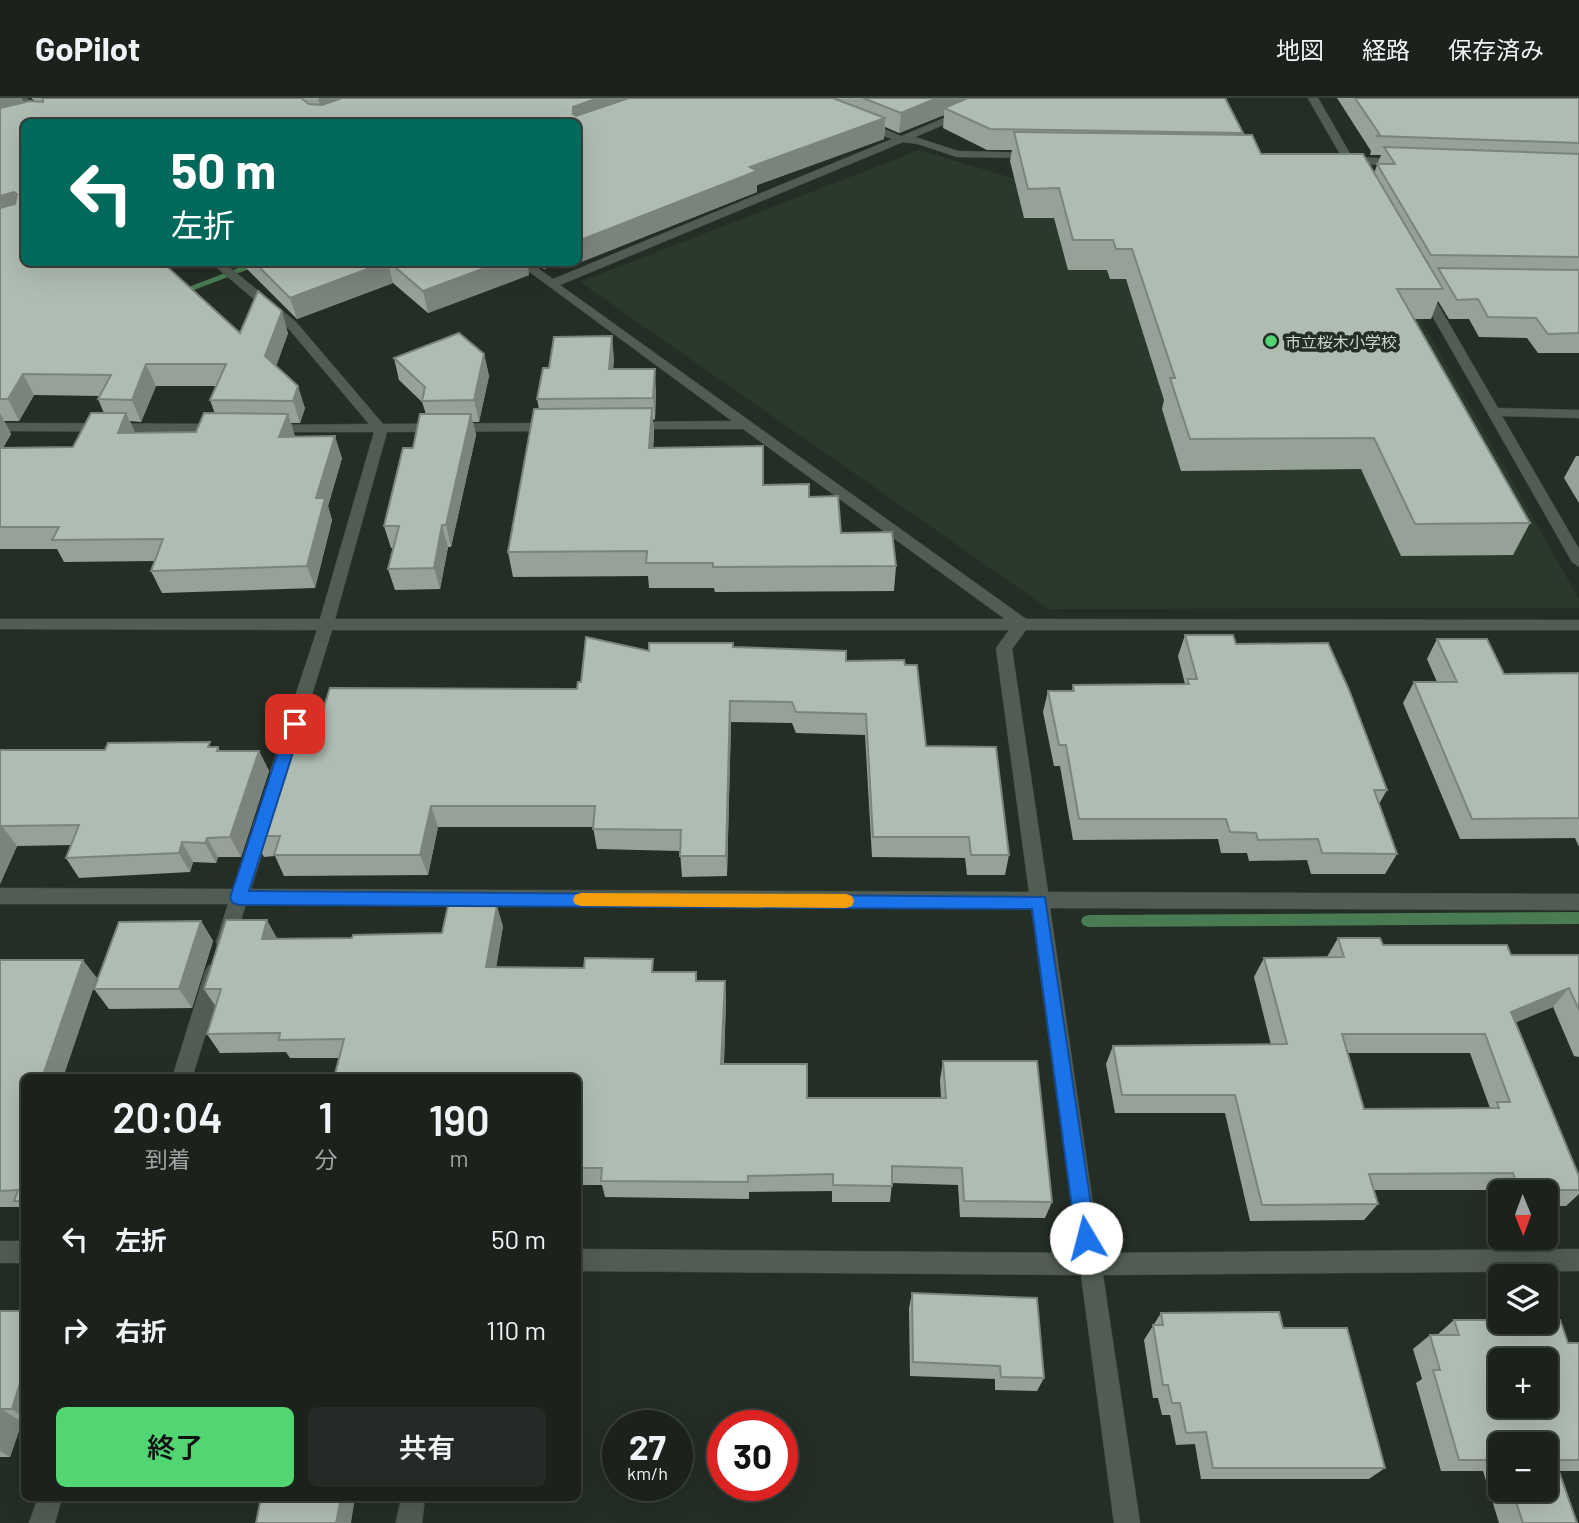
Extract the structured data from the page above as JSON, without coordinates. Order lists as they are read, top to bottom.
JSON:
{
  "places": ["市立桜木小学校"],
  "north": "bottom",
  "page": {
    "header": "GoPilot",
    "nav": ["地図", "経路", "保存済み"],
    "turn": ["50 m", "左折"],
    "eta": [
      "20:04",
      "到着",
      "1",
      "分",
      "190",
      "m"
    ],
    "map_buttons": ["+", "−"],
    "list": [
      {
        "name": "左折",
        "value": "50 m"
      },
      {
        "name": "右折",
        "value": "110 m"
      }
    ],
    "buttons": ["終了", "共有"],
    "speed": "27 km/h",
    "limit": "30"
  }
}
